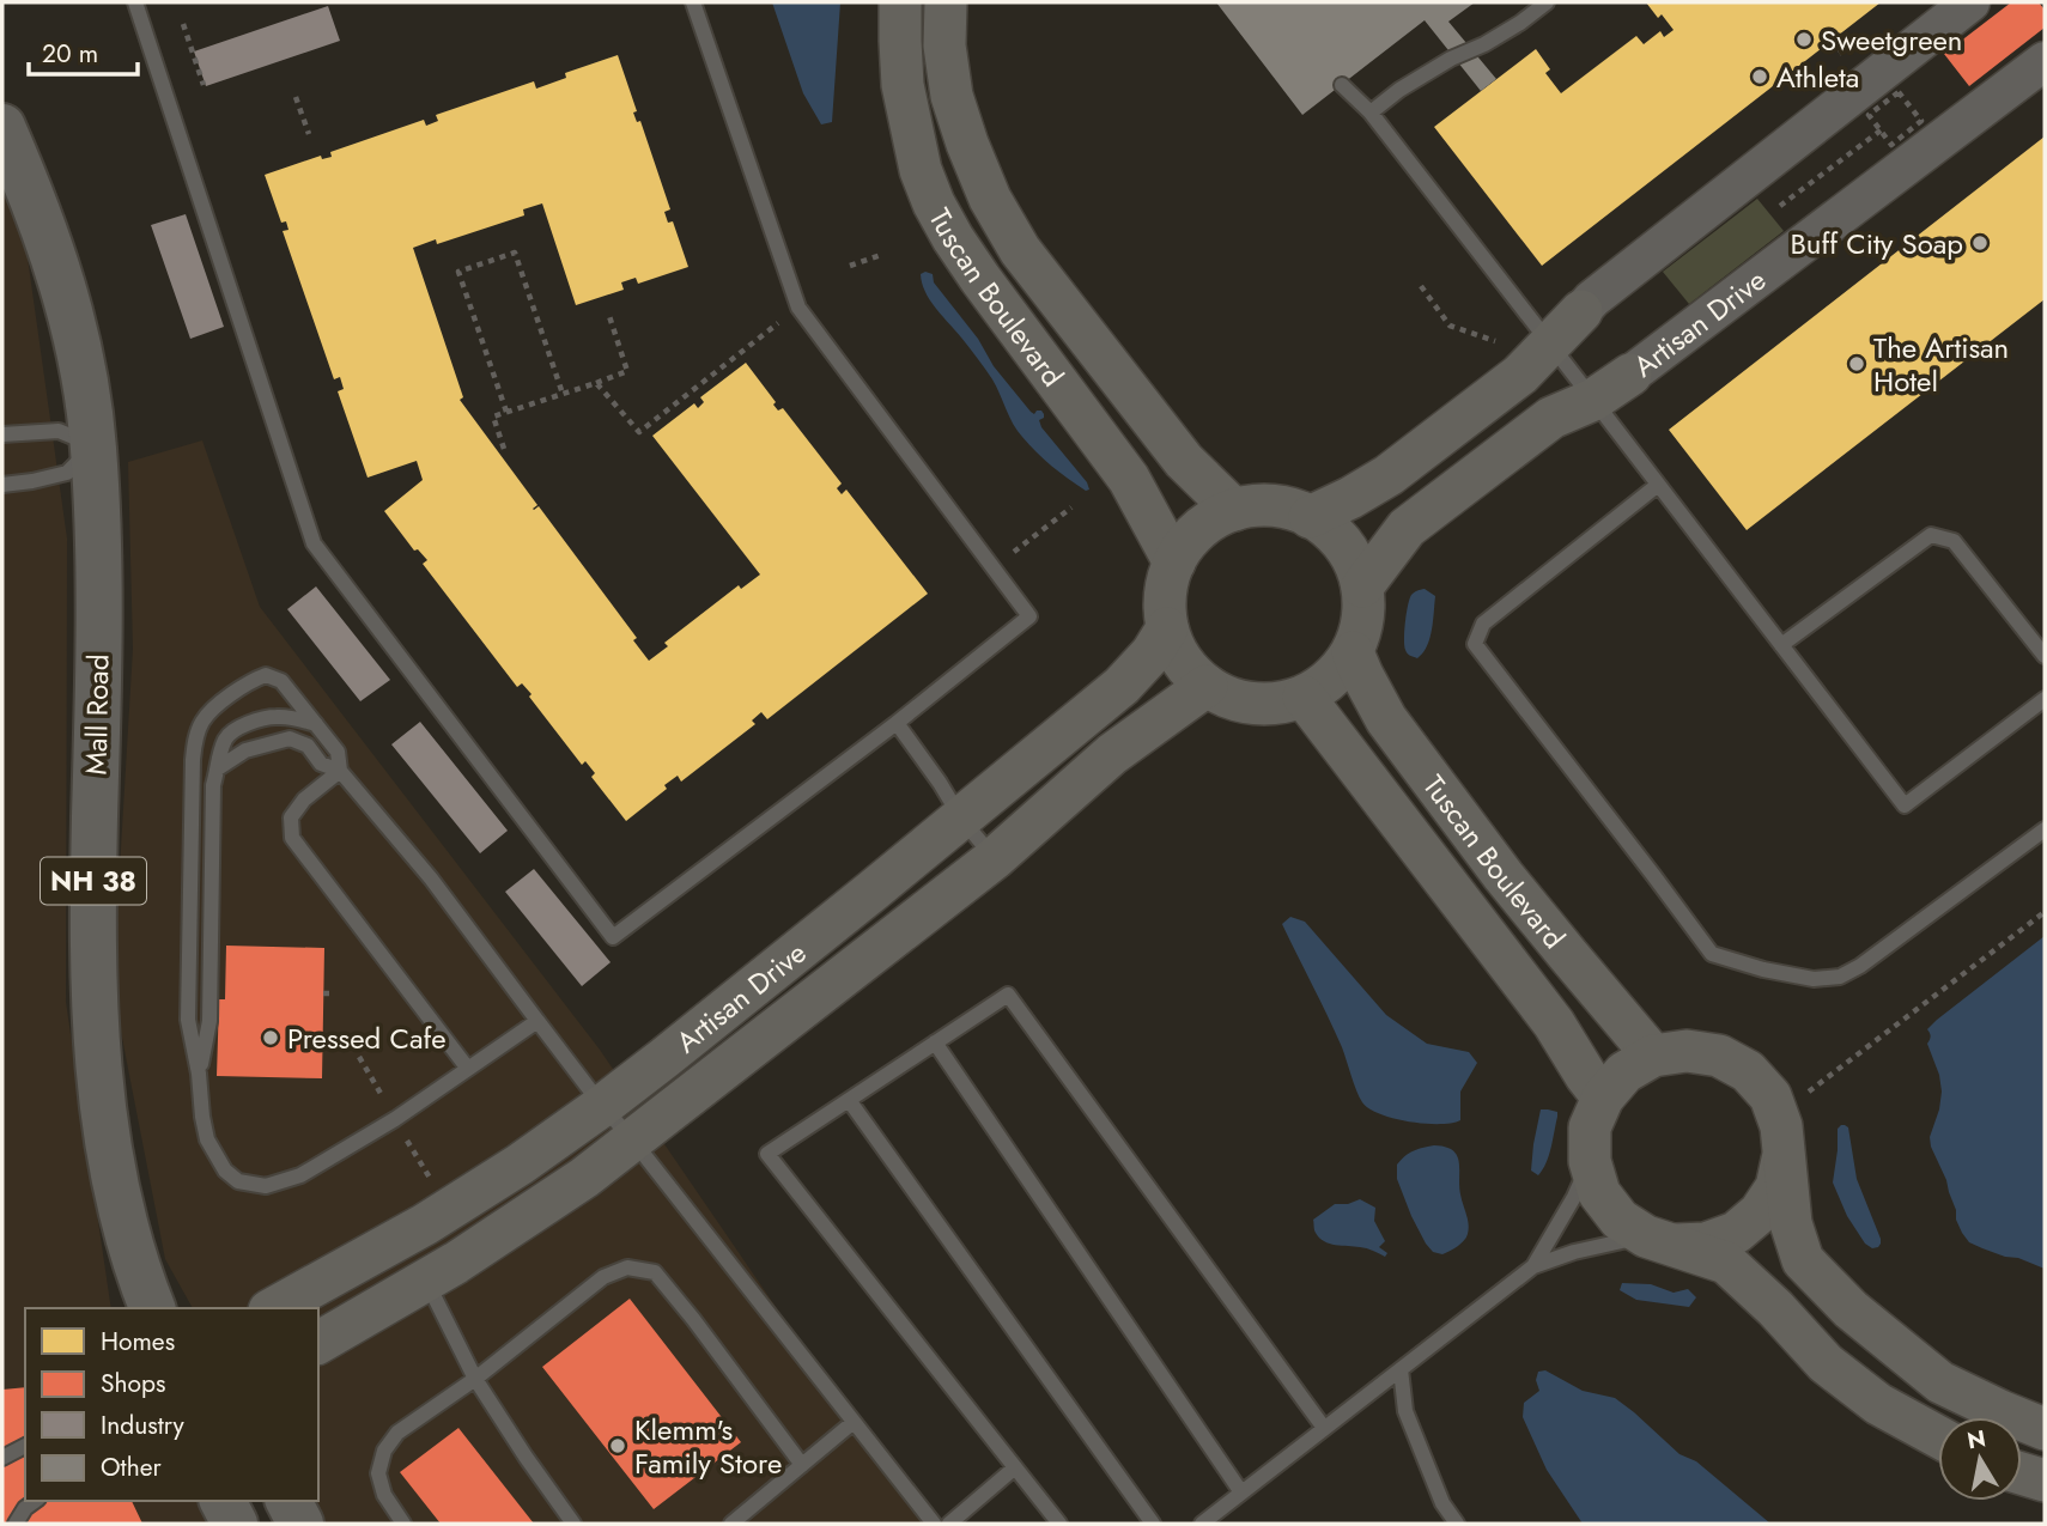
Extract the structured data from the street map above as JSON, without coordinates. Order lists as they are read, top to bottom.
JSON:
{
  "streets": {
    "main road": [
      "Tuscan Boulevard",
      "Artisan Drive",
      "Mall Road",
      "NH 38"
    ]
  },
  "crossings": [
    ["Tuscan Boulevard", "Artisan Drive"]
  ],
  "places": [
    "Sweetgreen",
    "Athleta",
    "Buff City Soap",
    "The Artisan Hotel",
    "Pressed Cafe",
    "Klemm's Family Store"
  ],
  "legend": [
    "Homes",
    "Shops",
    "Industry",
    "Other"
  ],
  "scale_bar": "20 m",
  "north": "top"
}
